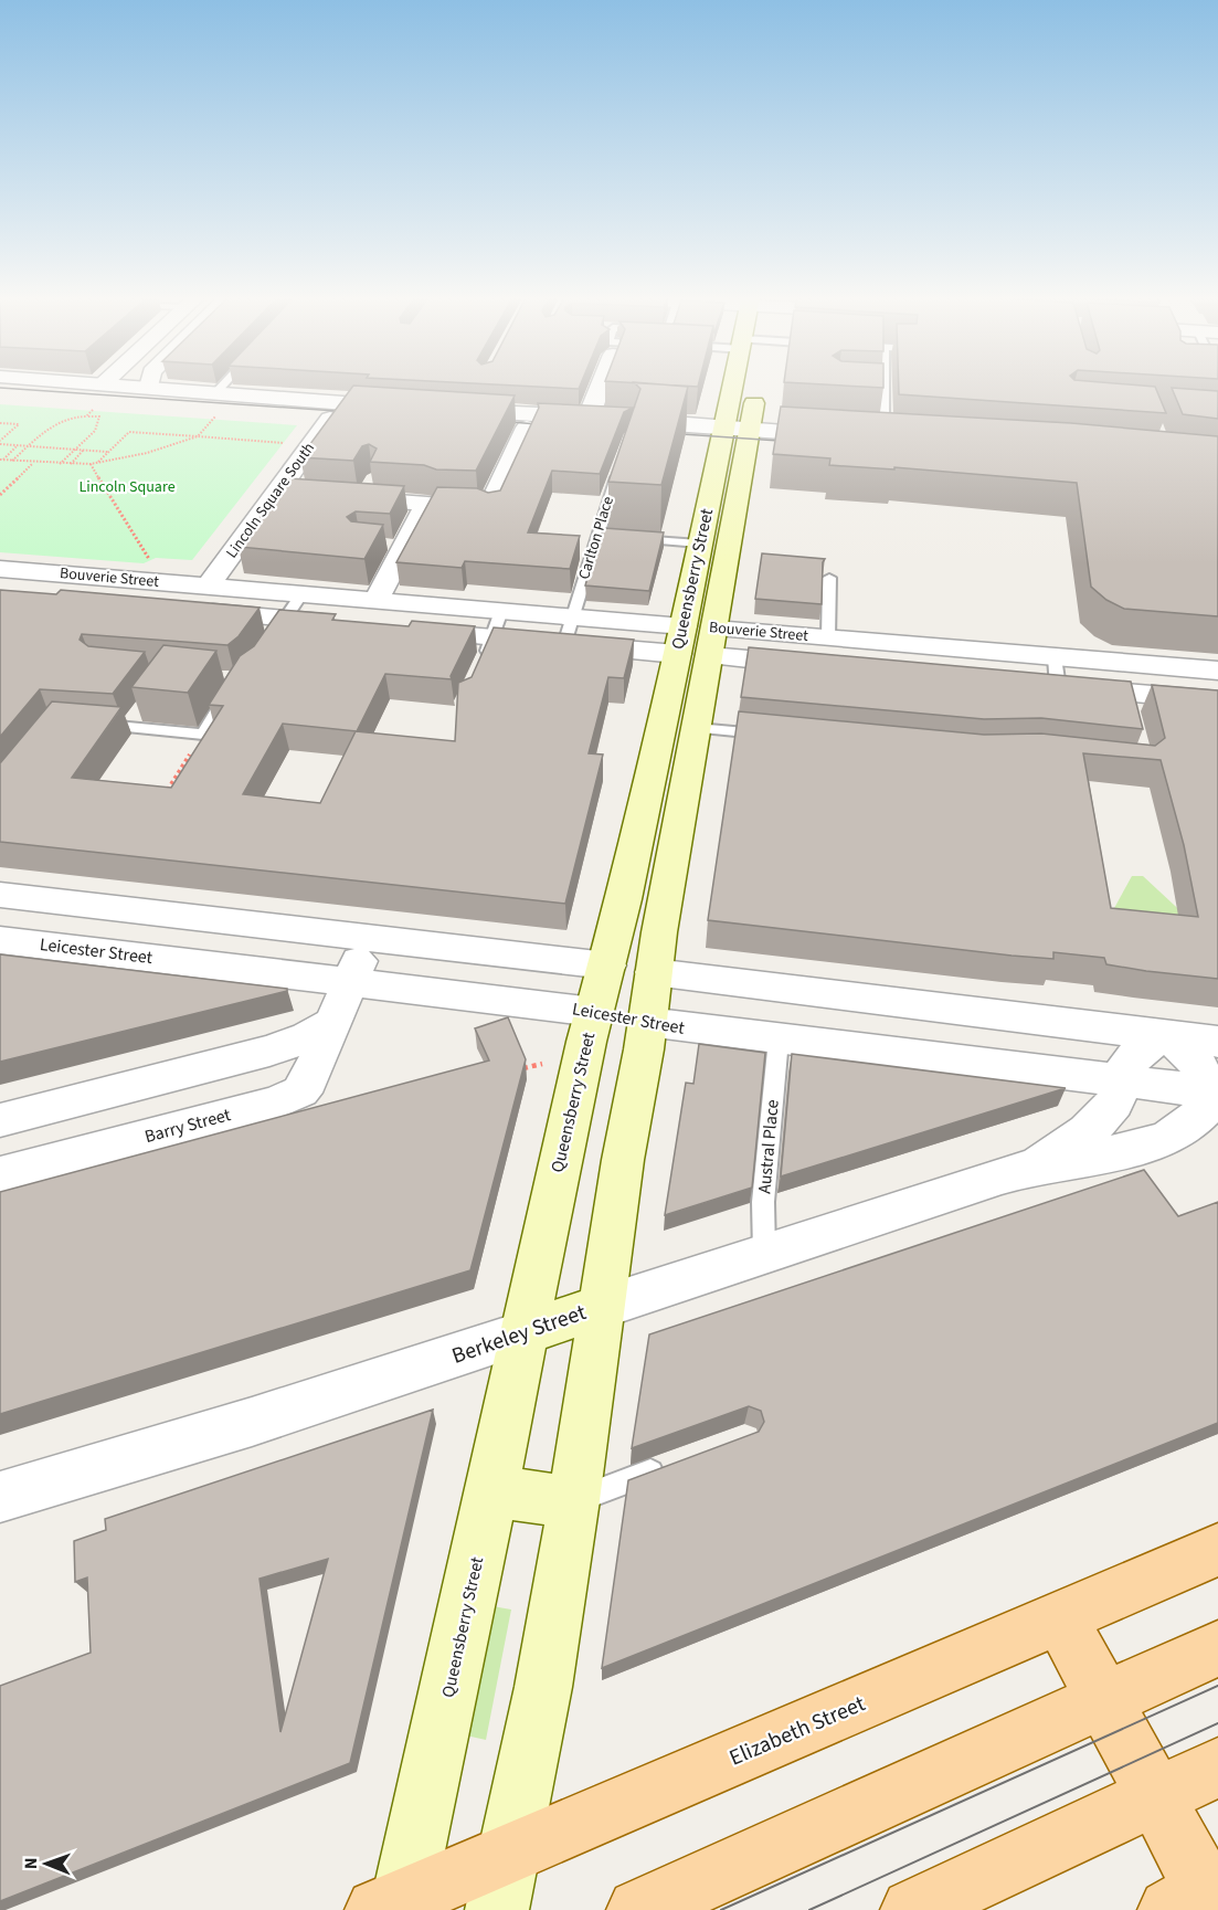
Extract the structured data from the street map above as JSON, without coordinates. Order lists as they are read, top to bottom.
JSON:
{
  "streets": {
    "main road": [
      "Bouverie Street",
      "Queensberry Street",
      "Leicester Street",
      "Berkeley Street",
      "Elizabeth Street"
    ],
    "street": ["Lincoln Square South", "Barry Street"],
    "lane": ["Carlton Place", "Austral Place"]
  },
  "crossings": [
    ["Lincoln Square South", "Bouverie Street"],
    ["Carlton Place", "Bouverie Street"],
    ["Bouverie Street", "Queensberry Street"],
    ["Queensberry Street", "Leicester Street"],
    ["Queensberry Street", "Berkeley Street"],
    ["Queensberry Street", "Elizabeth Street"],
    ["Leicester Street", "Barry Street"],
    ["Leicester Street", "Austral Place"],
    ["Leicester Street", "Berkeley Street"],
    ["Austral Place", "Berkeley Street"]
  ],
  "parks": ["Lincoln Square"],
  "north": "left"
}
